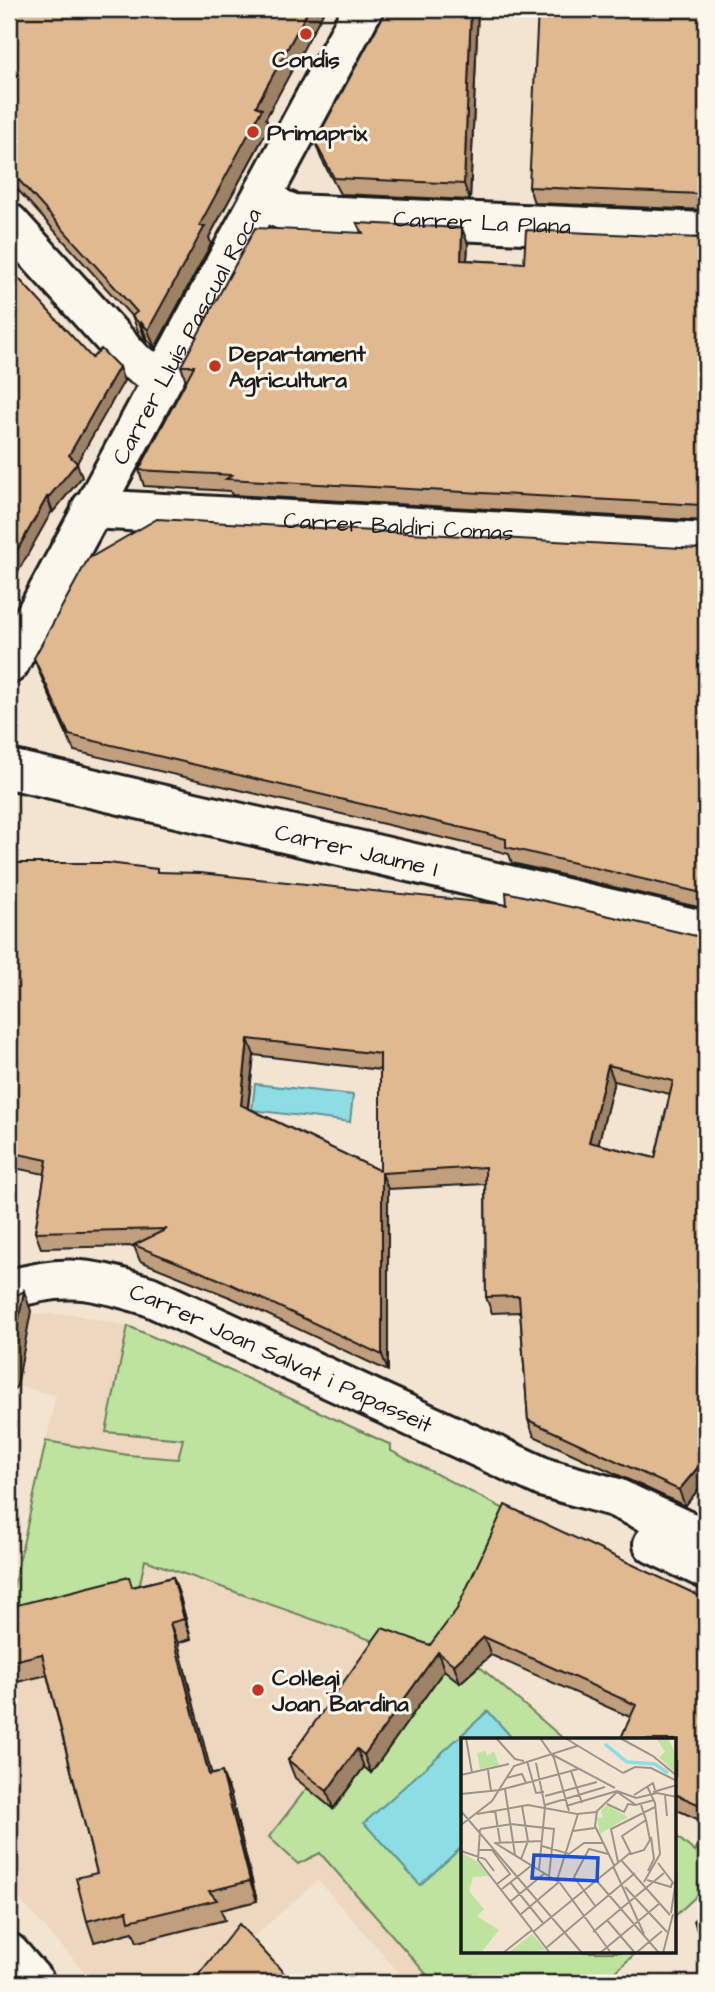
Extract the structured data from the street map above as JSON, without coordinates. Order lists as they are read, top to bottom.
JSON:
{
  "streets": {
    "street": [
      "Carrer La Plana",
      "Carrer Lluís Pascual Roca",
      "Carrer Baldiri Comas",
      "Carrer Jaume I",
      "Carrer Joan Salvat i Papasseit"
    ]
  },
  "crossings": [
    ["Carrer La Plana", "Carrer Lluís Pascual Roca"],
    ["Carrer Lluís Pascual Roca", "Carrer Baldiri Comas"]
  ],
  "places": [
    "Condis",
    "Primaprix",
    "Departament Agricultura",
    "Col·legi Joan Bardina"
  ]
}
